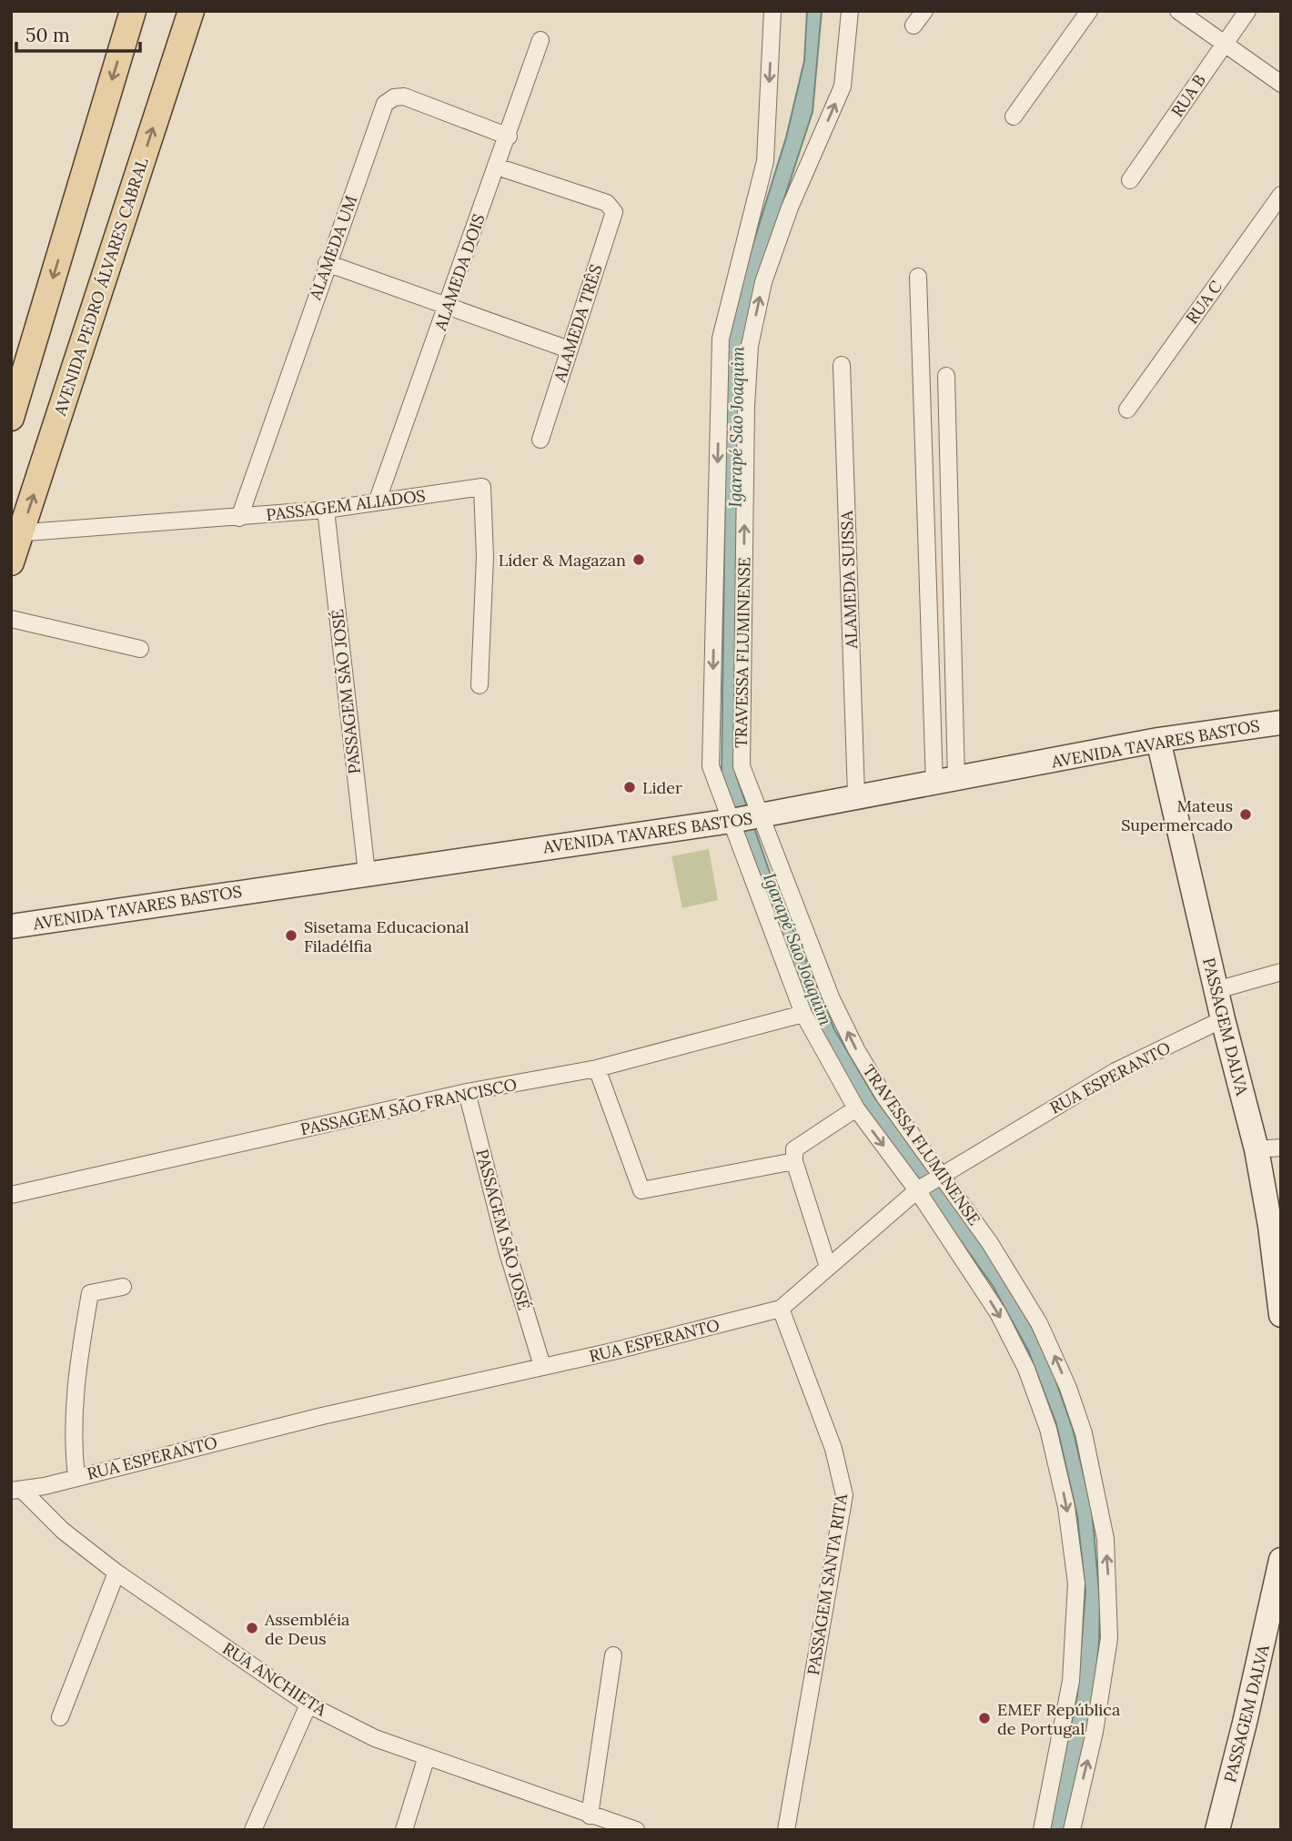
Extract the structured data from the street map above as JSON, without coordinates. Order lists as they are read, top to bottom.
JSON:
{
  "streets": {
    "main road": ["AVENIDA PEDRO ÁLVARES CABRAL", "AVENIDA TAVARES BASTOS", "PASSAGEM DALVA"],
    "street": [
      "RUA B",
      "ALAMEDA UM",
      "ALAMEDA DOIS",
      "RUA C",
      "ALAMEDA TRÊS",
      "PASSAGEM ALIADOS",
      "ALAMEDA SUISSA",
      "TRAVESSA FLUMINENSE",
      "PASSAGEM SÃO JOSÉ",
      "RUA ESPERANTO",
      "PASSAGEM SÃO FRANCISCO",
      "PASSAGEM SANTA RITA",
      "RUA ANCHIETA"
    ]
  },
  "crossings": [
    ["ALAMEDA UM", "ALAMEDA DOIS"],
    ["ALAMEDA UM", "PASSAGEM ALIADOS"],
    ["ALAMEDA DOIS", "ALAMEDA TRÊS"],
    ["ALAMEDA DOIS", "PASSAGEM ALIADOS"],
    ["AVENIDA PEDRO ÁLVARES CABRAL", "PASSAGEM ALIADOS"],
    ["PASSAGEM ALIADOS", "PASSAGEM SÃO JOSÉ"],
    ["ALAMEDA SUISSA", "AVENIDA TAVARES BASTOS"],
    ["TRAVESSA FLUMINENSE", "AVENIDA TAVARES BASTOS"],
    ["TRAVESSA FLUMINENSE", "RUA ESPERANTO"],
    ["PASSAGEM SÃO JOSÉ", "AVENIDA TAVARES BASTOS"],
    ["PASSAGEM SÃO JOSÉ", "RUA ESPERANTO"],
    ["PASSAGEM SÃO JOSÉ", "PASSAGEM SÃO FRANCISCO"],
    ["AVENIDA TAVARES BASTOS", "PASSAGEM DALVA"],
    ["PASSAGEM DALVA", "RUA ESPERANTO"],
    ["RUA ESPERANTO", "PASSAGEM SANTA RITA"],
    ["RUA ESPERANTO", "RUA ANCHIETA"]
  ],
  "water": ["Igarapé São Joaquim"],
  "places": [
    "Líder & Magazan",
    "Lider",
    "Mateus Supermercado",
    "Sisetama Educacional Filadélfia",
    "Assembléia de Deus",
    "EMEF República de Portugal"
  ],
  "scale_bar": "50 m"
}
